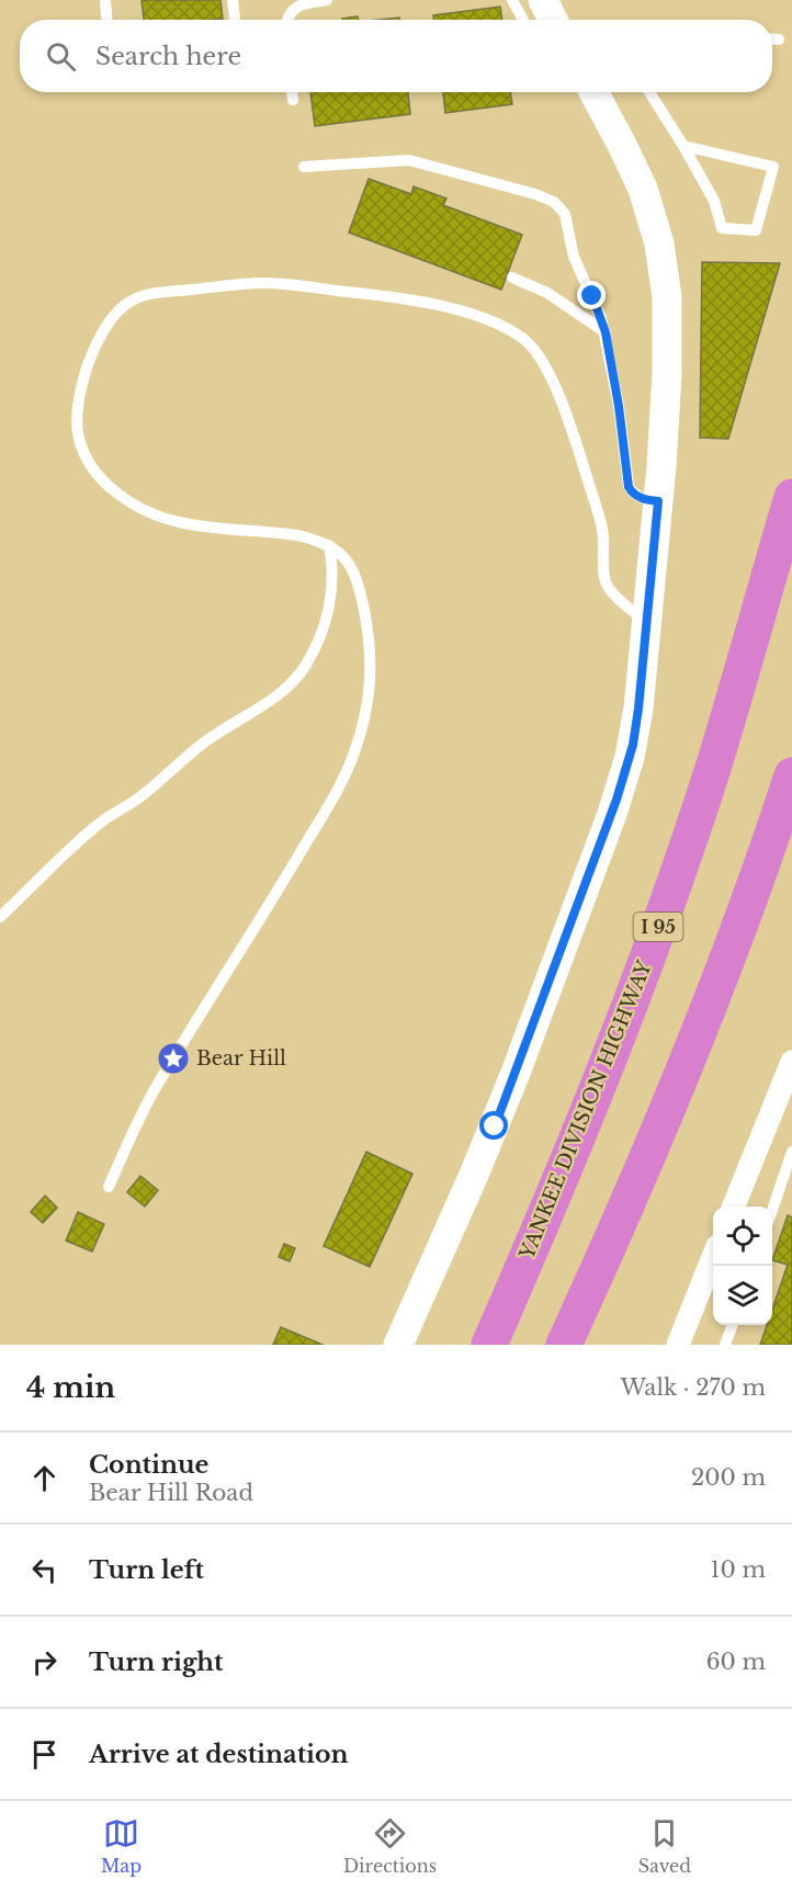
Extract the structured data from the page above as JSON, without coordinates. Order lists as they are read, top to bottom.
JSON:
{
  "streets": {
    "highway": ["I 95", "YANKEE DIVISION HIGHWAY"]
  },
  "places": {
    "place": ["Bear Hill"]
  },
  "page": {
    "search": "Search here",
    "heading": ["4 min", "Walk · 270 m"],
    "list": [
      ["Continue", "Bear Hill Road", "200 m"],
      ["Turn left", "10 m"],
      ["Turn right", "60 m"],
      "Arrive at destination"
    ],
    "nav": ["Map", "Directions", "Saved"]
  }
}
